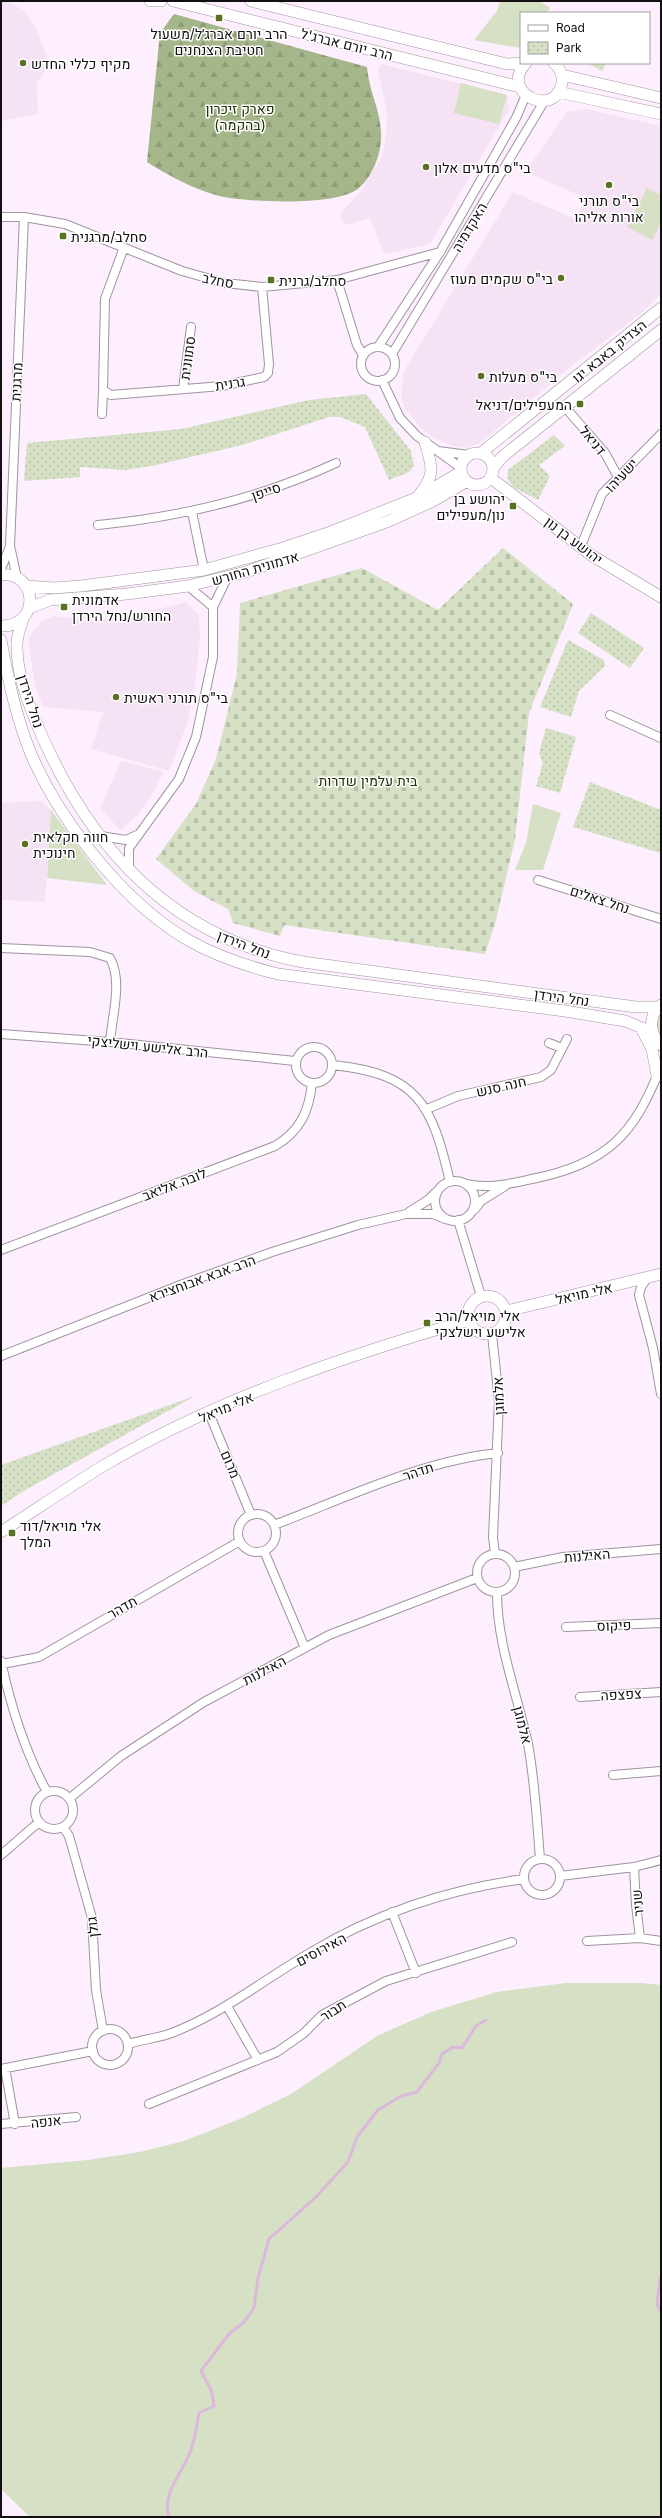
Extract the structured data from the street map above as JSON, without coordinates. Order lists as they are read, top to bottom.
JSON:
{
  "streets": {
    "main road": [
      "הרב יורם אברג'ל",
      "הצדיק באבא יגו",
      "יהושע בן נון",
      "אדמונית החורש",
      "נחל הירדן",
      "אלי מויאל"
    ],
    "street": [
      "האקדמיה",
      "סחלב",
      "סתוונית",
      "מרגנית",
      "גרנית",
      "דניאל",
      "ישעיהו",
      "סייפן",
      "נחל צאלים",
      "הרב אלישע וישליצקי",
      "חנה סנש",
      "לובה אליאב",
      "הרב אבא אבוחצירא",
      "אלמוגן",
      "מרום",
      "תדהר",
      "האילנות",
      "פיקוס",
      "צפצפה",
      "שניר",
      "גולן",
      "האירוסים",
      "תבור",
      "אנפה"
    ]
  },
  "crossings": [
    ["הרב יורם אברג'ל", "האקדמיה"],
    ["האקדמיה", "סחלב"],
    ["סחלב", "מרגנית"],
    ["סחלב", "גרנית"],
    ["הצדיק באבא יגו", "דניאל"],
    ["הצדיק באבא יגו", "יהושע בן נון"],
    ["הצדיק באבא יגו", "אדמונית החורש"],
    ["סתוונית", "גרנית"],
    ["דניאל", "ישעיהו"],
    ["ישעיהו", "יהושע בן נון"],
    ["יהושע בן נון", "אדמונית החורש"],
    ["הרב אלישע וישליצקי", "לובה אליאב"],
    ["אלי מויאל", "אלמוגן"],
    ["אלי מויאל", "מרום"],
    ["אלמוגן", "תדהר"],
    ["אלמוגן", "האילנות"],
    ["אלמוגן", "האירוסים"],
    ["מרום", "תדהר"],
    ["האילנות", "גולן"],
    ["גולן", "האירוסים"]
  ],
  "parks": ["פארק זיכרון (בהקמה)", "בית עלמין שדרות"],
  "places": {
    "transit": [
      "הרב יורם אברג׳ל/משעול חטיבת הצנחנים",
      "סחלב/מרגנית",
      "סחלב/גרנית",
      "המעפילים/דניאל",
      "יהושע בן נון/מעפילים",
      "אדמונית החורש/נחל הירדן",
      "אלי מויאל/הרב אלישע וישלצקי",
      "אלי מויאל/דוד המלך"
    ],
    "other": [
      "מקיף כללי החדש",
      "בי\"ס מדעים אלון",
      "בי\"ס תורני אורות אליהו",
      "בי\"ס שקמים מעוז",
      "בי\"ס מעלות",
      "בי\"ס תורני ראשית",
      "חווה חקלאית חינוכית"
    ]
  },
  "legend": ["Road", "Park"]
}
